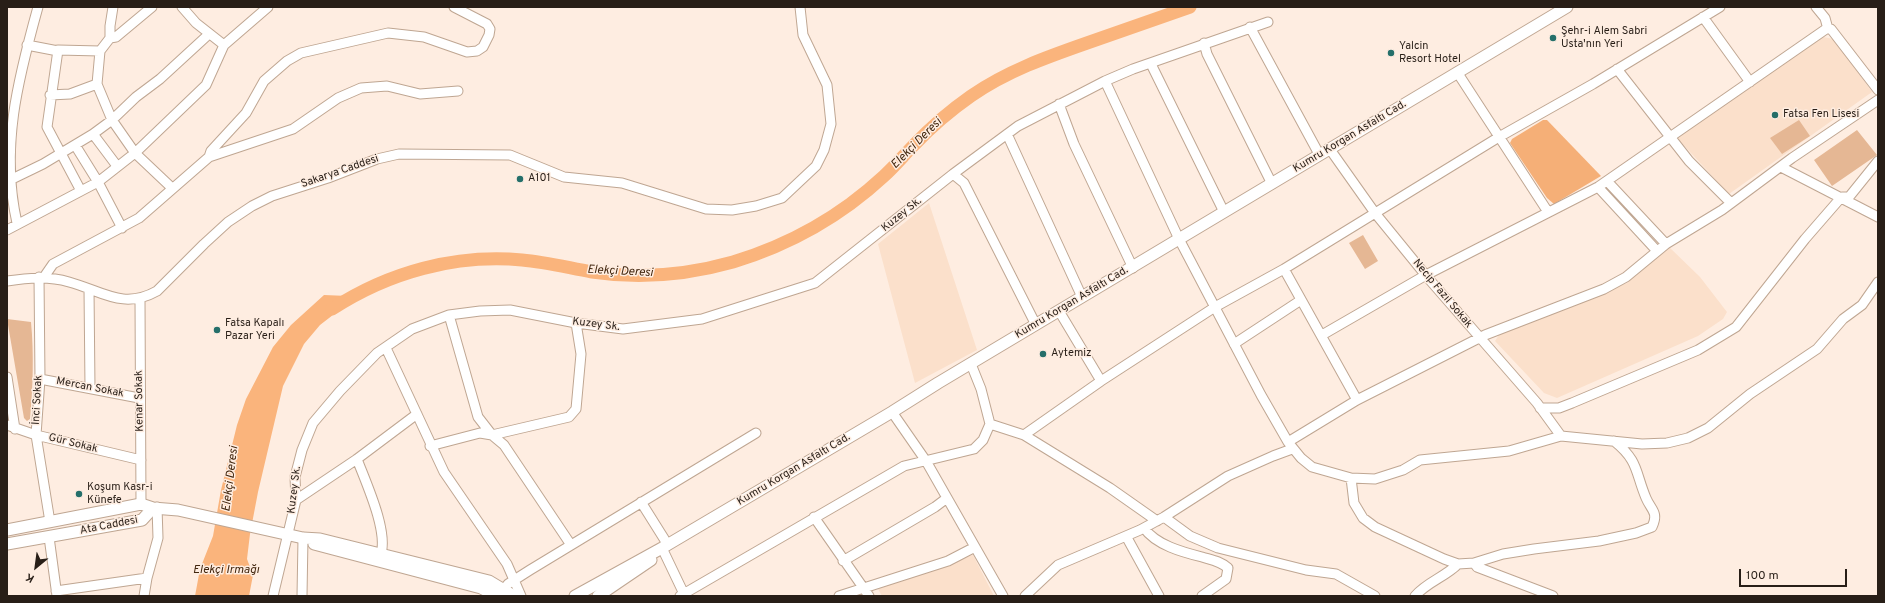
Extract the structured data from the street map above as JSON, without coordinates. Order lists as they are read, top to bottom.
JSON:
{
  "streets": {
    "main road": ["Kumru Korgan Asfaltı Cad.", "Ata Caddesi"],
    "street": [
      "Sakarya Caddesi",
      "Kuzey Sk.",
      "Necip Fazıl Sokak",
      "Mercan Sokak",
      "İnci Sokak",
      "Kenar Sokak",
      "Gür Sokak"
    ]
  },
  "crossings": [
    ["Kumru Korgan Asfaltı Cad.", "Necip Fazıl Sokak"],
    ["Sakarya Caddesi", "İnci Sokak"],
    ["Sakarya Caddesi", "Kenar Sokak"],
    ["Mercan Sokak", "İnci Sokak"],
    ["Mercan Sokak", "Kenar Sokak"],
    ["İnci Sokak", "Gür Sokak"],
    ["İnci Sokak", "Ata Caddesi"],
    ["Kenar Sokak", "Gür Sokak"],
    ["Kenar Sokak", "Ata Caddesi"]
  ],
  "water": ["Elekçi Deresi", "Elekçi Irmağı"],
  "places": [
    "Şehr-i Alem Sabri Usta'nın Yeri",
    "Yalcin Resort Hotel",
    "Fatsa Fen Lisesi",
    "A101",
    "Fatsa Kapalı Pazar Yeri",
    "Aytemiz",
    "Koşum Kasr-i Künefe"
  ],
  "scale_bar": "100 m",
  "north": "bottom left"
}
